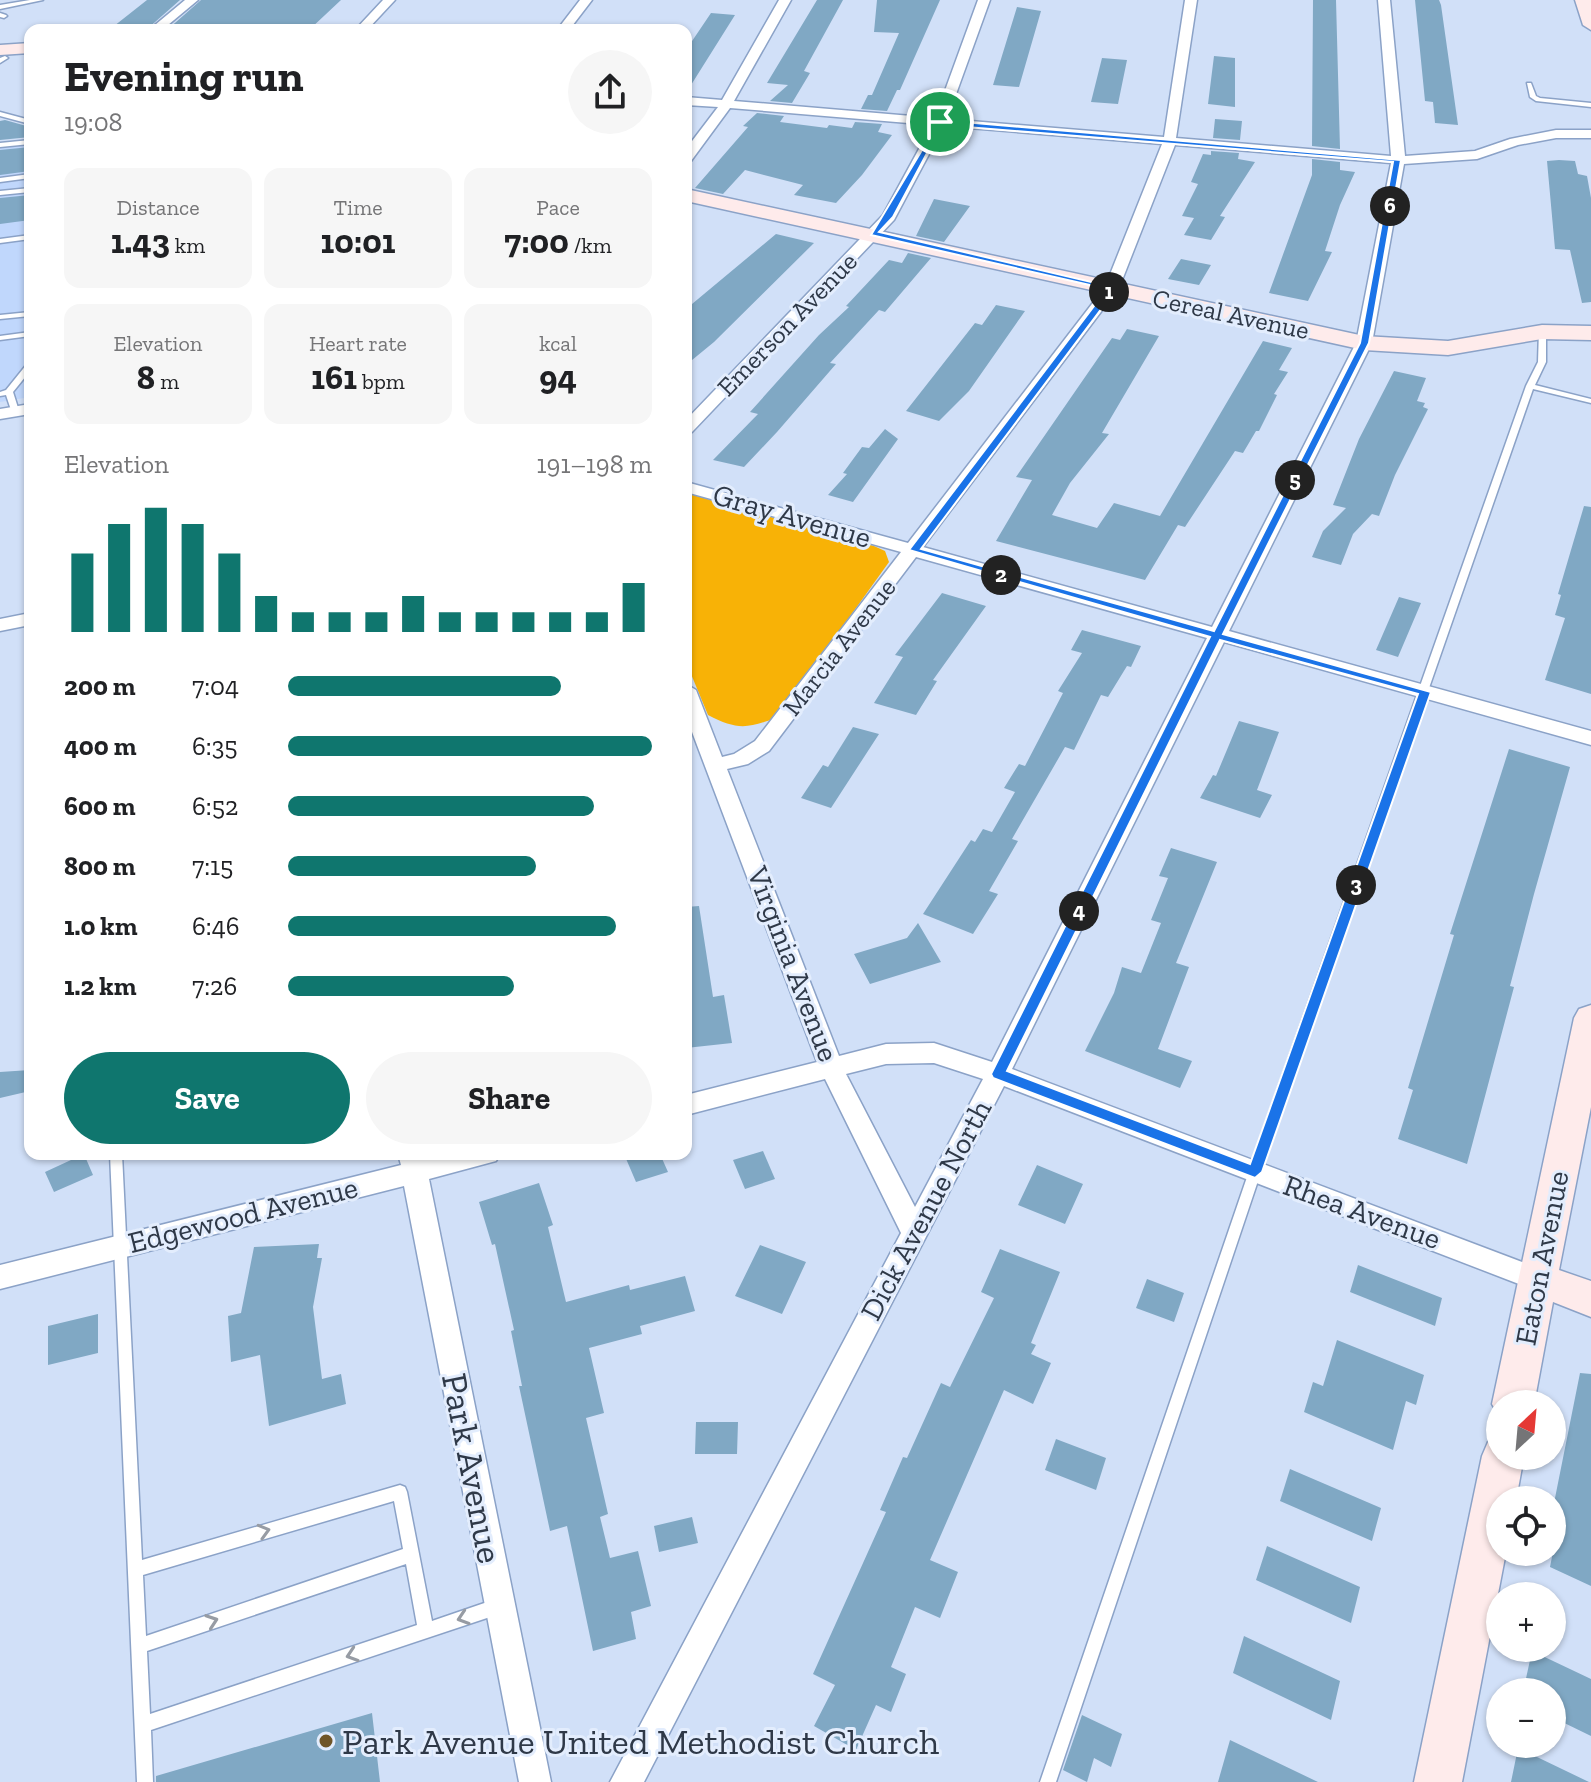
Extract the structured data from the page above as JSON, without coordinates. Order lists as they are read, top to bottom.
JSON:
{
  "streets": {
    "street": [
      "Cereal Avenue",
      "Emerson Avenue",
      "Gray Avenue",
      "Marcia Avenue",
      "Virginia Avenue",
      "Dick Avenue North",
      "Rhea Avenue",
      "Edgewood Avenue",
      "Eaton Avenue",
      "Park Avenue"
    ]
  },
  "crossings": [
    ["Cereal Avenue", "Emerson Avenue"],
    ["Cereal Avenue", "Marcia Avenue"],
    ["Cereal Avenue", "Dick Avenue North"],
    ["Gray Avenue", "Marcia Avenue"],
    ["Gray Avenue", "Dick Avenue North"],
    ["Marcia Avenue", "Virginia Avenue"],
    ["Virginia Avenue", "Dick Avenue North"],
    ["Dick Avenue North", "Rhea Avenue"],
    ["Rhea Avenue", "Eaton Avenue"],
    ["Edgewood Avenue", "Park Avenue"]
  ],
  "places": ["Park Avenue United Methodist Church"],
  "north": "top right",
  "page": {
    "heading": ["Evening run", "19:08"],
    "stats": [
      ["Distance", "1.43 km"],
      ["Time", "10:01"],
      ["Pace", "7:00 /km"],
      ["Elevation", "8 m"],
      ["Heart rate", "161 bpm"],
      ["kcal", "94"]
    ],
    "pins": [
      "6",
      "1",
      "5",
      "2",
      "3",
      "4"
    ],
    "chart": ["Elevation", "191–198 m"],
    "list": [
      {
        "name": "200 m",
        "note": "7:04"
      },
      {
        "name": "400 m",
        "note": "6:35"
      },
      {
        "name": "600 m",
        "note": "6:52"
      },
      {
        "name": "800 m",
        "note": "7:15"
      },
      {
        "name": "1.0 km",
        "note": "6:46"
      },
      {
        "name": "1.2 km",
        "note": "7:26"
      }
    ],
    "buttons": ["Save", "Share"],
    "map_buttons": ["+", "−"]
  }
}
